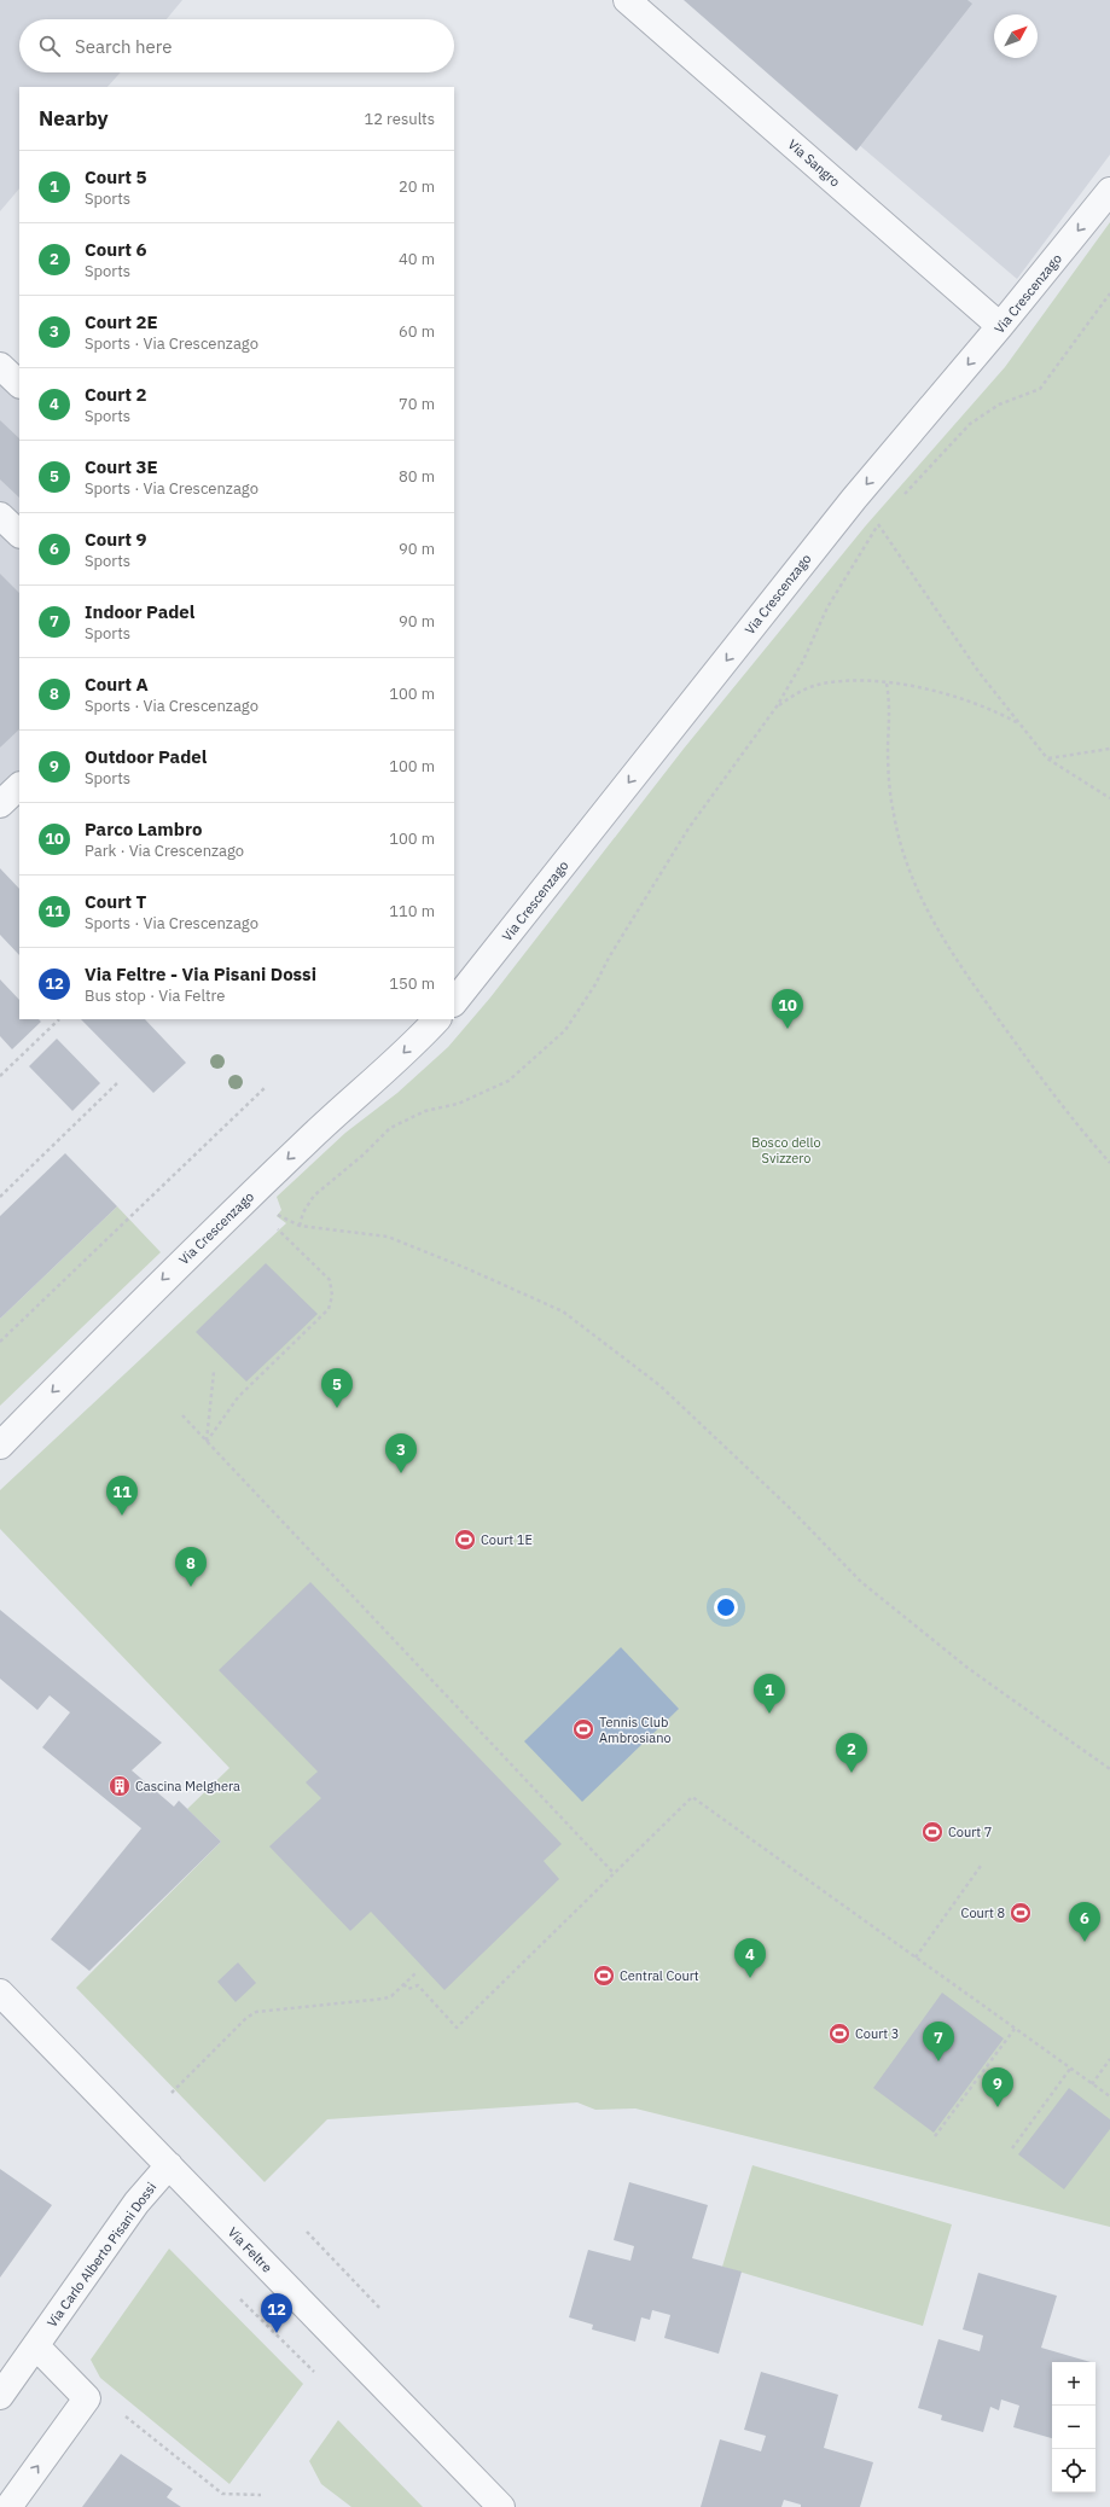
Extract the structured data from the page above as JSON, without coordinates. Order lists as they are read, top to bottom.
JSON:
{
  "streets": {
    "street": [
      "Via Sangro",
      "Via Crescenzago",
      "Via Feltre",
      "Via Carlo Alberto Pisani Dossi"
    ]
  },
  "crossings": [
    ["Via Sangro", "Via Crescenzago"],
    ["Via Feltre", "Via Carlo Alberto Pisani Dossi"]
  ],
  "one_way": ["Via Crescenzago"],
  "parks": ["Bosco dello Svizzero"],
  "places": {
    "sports": [
      "Court 1E",
      "Tennis Club Ambrosiano",
      "Court 7",
      "Court 8",
      "Central Court",
      "Court 3"
    ],
    "building": ["Cascina Melghera"]
  },
  "north": "top right",
  "page": {
    "search": "Search here",
    "heading": ["Nearby", "12 results"],
    "list": [
      {
        "mark": "1",
        "name": "Court 5",
        "note": "Sports",
        "value": "20 m"
      },
      {
        "mark": "2",
        "name": "Court 6",
        "note": "Sports",
        "value": "40 m"
      },
      {
        "mark": "3",
        "name": "Court 2E",
        "note": "Sports · Via Crescenzago",
        "value": "60 m"
      },
      {
        "mark": "4",
        "name": "Court 2",
        "note": "Sports",
        "value": "70 m"
      },
      {
        "mark": "5",
        "name": "Court 3E",
        "note": "Sports · Via Crescenzago",
        "value": "80 m"
      },
      {
        "mark": "6",
        "name": "Court 9",
        "note": "Sports",
        "value": "90 m"
      },
      {
        "mark": "7",
        "name": "Indoor Padel",
        "note": "Sports",
        "value": "90 m"
      },
      {
        "mark": "8",
        "name": "Court A",
        "note": "Sports · Via Crescenzago",
        "value": "100 m"
      },
      {
        "mark": "9",
        "name": "Outdoor Padel",
        "note": "Sports",
        "value": "100 m"
      },
      {
        "mark": "10",
        "name": "Parco Lambro",
        "note": "Park · Via Crescenzago",
        "value": "100 m"
      },
      {
        "mark": "11",
        "name": "Court T",
        "note": "Sports · Via Crescenzago",
        "value": "110 m"
      },
      {
        "mark": "12",
        "name": "Via Feltre - Via Pisani Dossi",
        "note": "Bus stop · Via Feltre",
        "value": "150 m"
      }
    ],
    "pins": [
      "10",
      "5",
      "3",
      "11",
      "8",
      "1",
      "2",
      "6",
      "4",
      "7",
      "9",
      "12"
    ],
    "map_buttons": ["+", "−"]
  }
}
